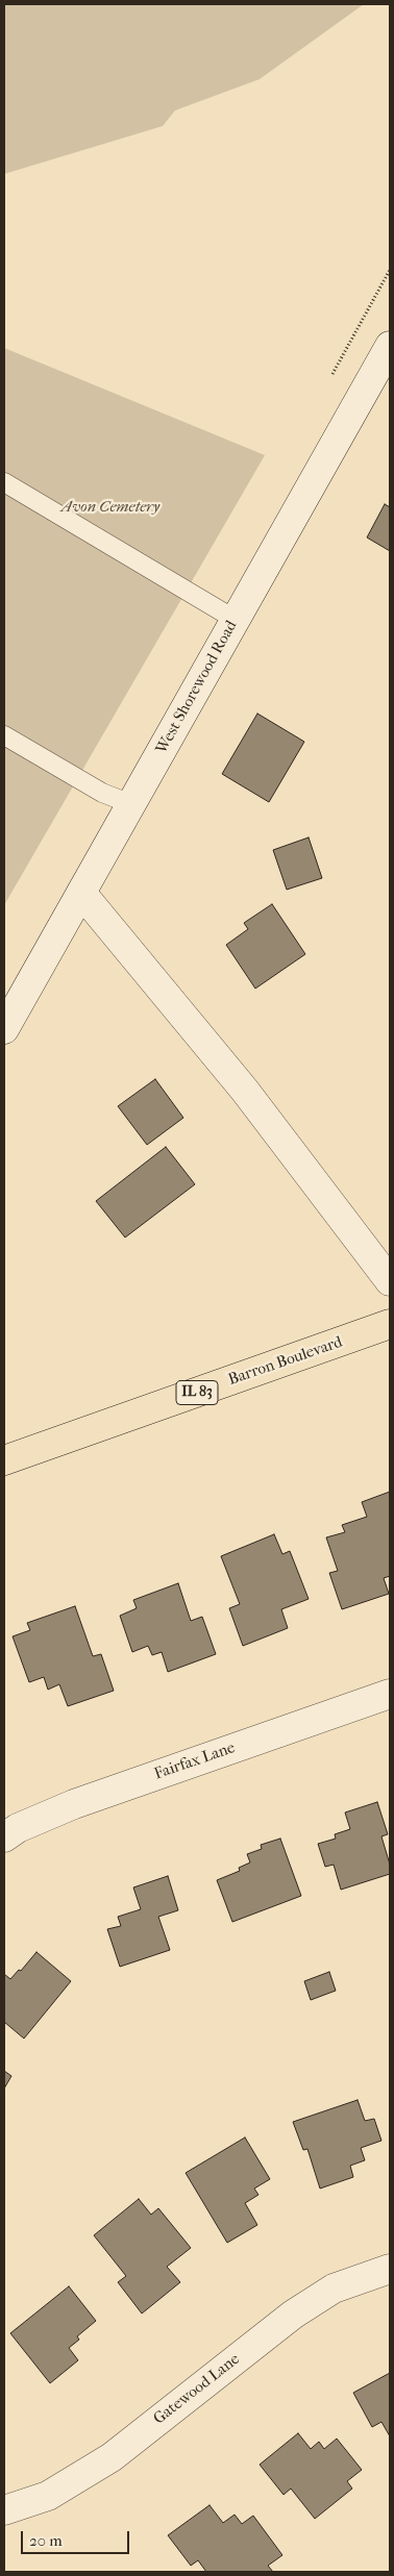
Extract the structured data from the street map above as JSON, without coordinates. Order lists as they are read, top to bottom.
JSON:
{
  "streets": {
    "main road": ["Barron Boulevard", "IL 83"],
    "street": ["West Shorewood Road", "Fairfax Lane", "Gatewood Lane"]
  },
  "parks": ["Avon Cemetery"],
  "scale_bar": "20 m"
}
